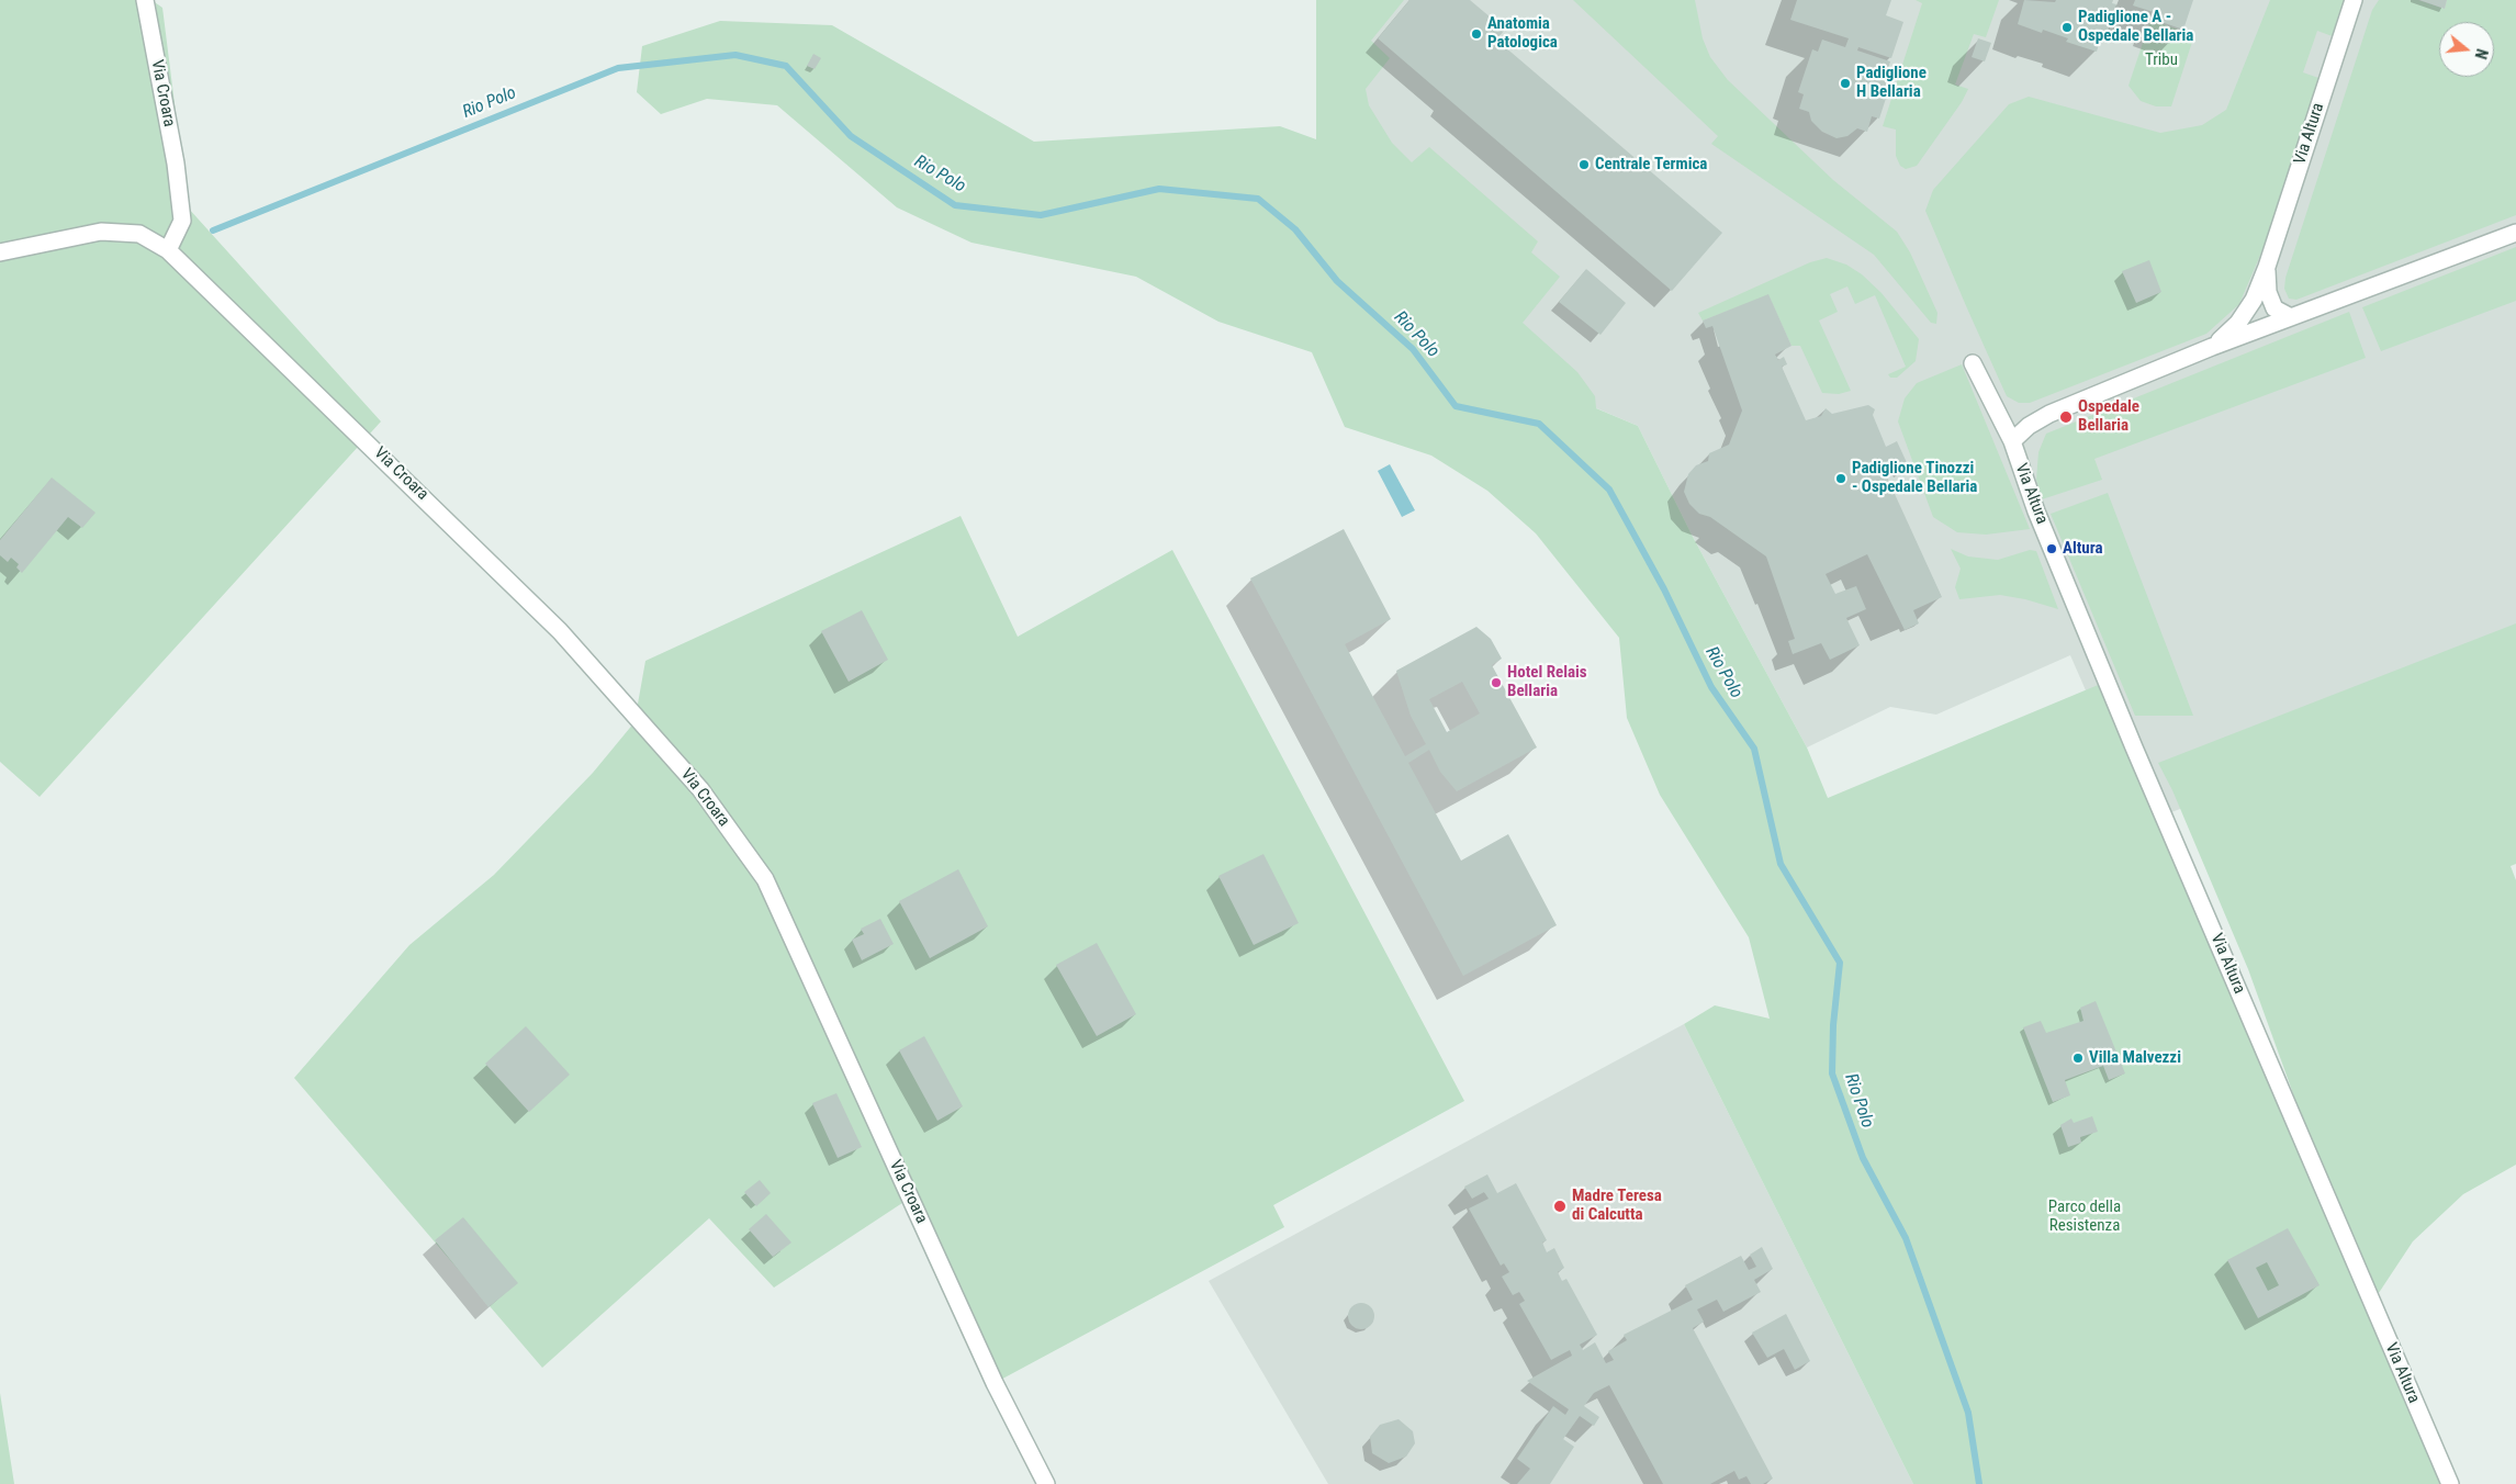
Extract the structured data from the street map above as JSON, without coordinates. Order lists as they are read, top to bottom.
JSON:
{
  "streets": {
    "street": ["Via Croara", "Via Altura"]
  },
  "water": ["Rio Polo"],
  "parks": ["Tribu", "Parco della Resistenza"],
  "places": [
    "Padiglione A - Ospedale Bellaria",
    "Anatomia Patologica",
    "Padiglione H Bellaria",
    "Centrale Termica",
    "Ospedale Bellaria",
    "Padiglione Tinozzi - Ospedale Bellaria",
    "Altura",
    "Hotel Relais Bellaria",
    "Villa Malvezzi",
    "Madre Teresa di Calcutta"
  ],
  "north": "right"
}
